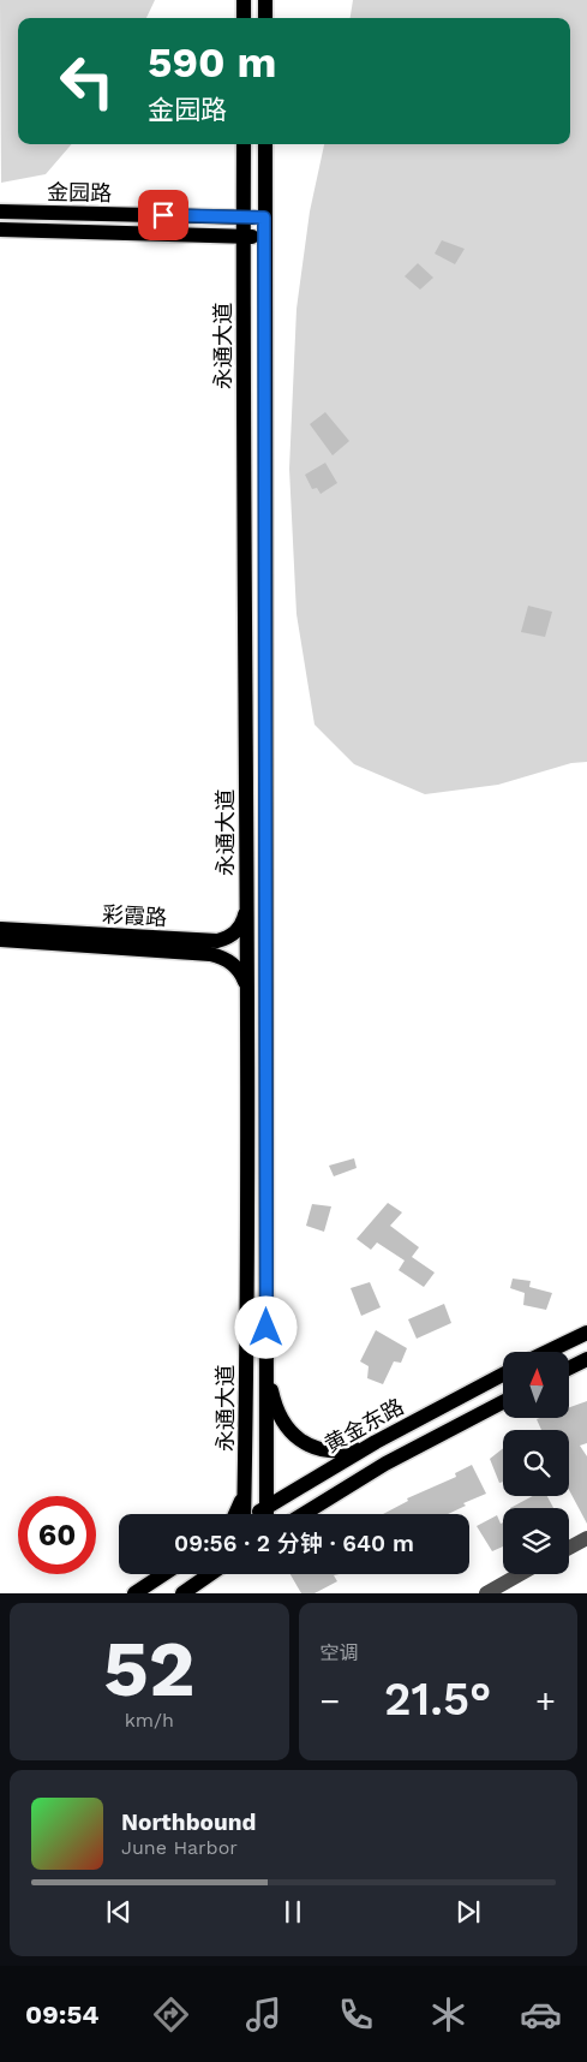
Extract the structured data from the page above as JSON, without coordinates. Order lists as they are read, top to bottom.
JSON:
{
  "streets": {
    "main road": [
      "金园路",
      "永通大道",
      "彩霞路",
      "黄金东路"
    ]
  },
  "crossings": [
    ["金园路", "永通大道"],
    ["永通大道", "彩霞路"],
    ["永通大道", "黄金东路"]
  ],
  "north": "top",
  "page": {
    "turn": ["590 m", "金园路"],
    "limit": "60",
    "trip": "09:56 · 2 分钟 · 640 m",
    "tile": [
      ["52", "km/h"],
      "空调"
    ],
    "heat": ["−", "21.5°", "+"],
    "song": ["Northbound", "June Harbor"],
    "tabs": "09:54"
  }
}
